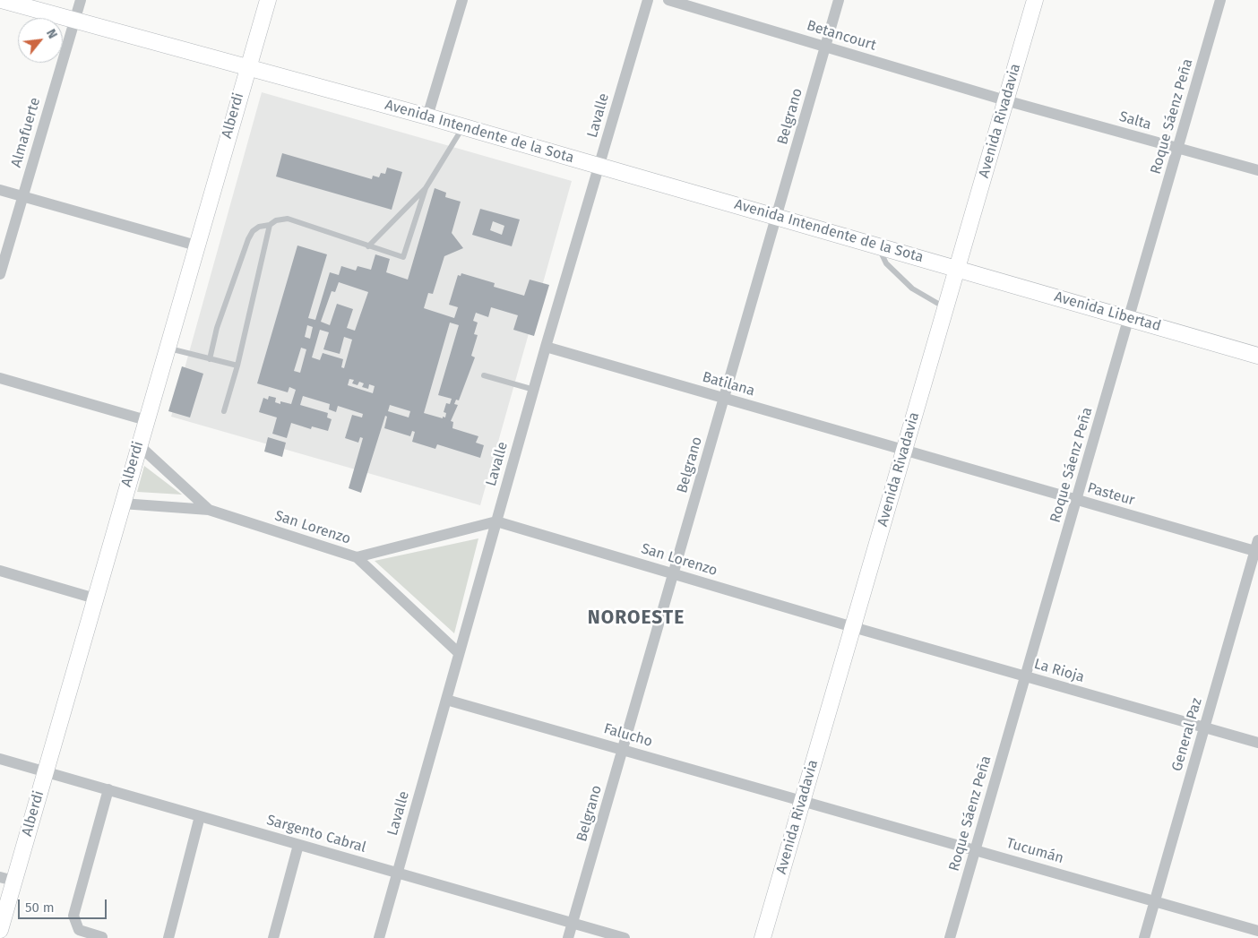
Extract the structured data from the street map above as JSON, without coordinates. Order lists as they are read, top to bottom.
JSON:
{
  "streets": {
    "main road": [
      "Alberdi",
      "Avenida Rivadavia",
      "Avenida Intendente de la Sota",
      "Avenida Libertad"
    ],
    "street": [
      "Betancourt",
      "Lavalle",
      "Belgrano",
      "Roque Sáenz Peña",
      "Salta",
      "Almafuerte",
      "Batilana",
      "Pasteur",
      "San Lorenzo",
      "La Rioja",
      "General Paz",
      "Falucho",
      "Sargento Cabral",
      "Tucumán"
    ]
  },
  "crossings": [
    ["Betancourt", "Belgrano"],
    ["Betancourt", "Avenida Rivadavia"],
    ["Betancourt", "Salta"],
    ["Alberdi", "Avenida Intendente de la Sota"],
    ["Alberdi", "San Lorenzo"],
    ["Alberdi", "Sargento Cabral"],
    ["Lavalle", "Avenida Intendente de la Sota"],
    ["Lavalle", "Batilana"],
    ["Lavalle", "San Lorenzo"],
    ["Lavalle", "Falucho"],
    ["Lavalle", "Sargento Cabral"],
    ["Belgrano", "Avenida Intendente de la Sota"],
    ["Belgrano", "Batilana"],
    ["Belgrano", "San Lorenzo"],
    ["Belgrano", "Falucho"],
    ["Belgrano", "Sargento Cabral"],
    ["Roque Sáenz Peña", "Salta"],
    ["Roque Sáenz Peña", "Avenida Libertad"],
    ["Roque Sáenz Peña", "Pasteur"],
    ["Roque Sáenz Peña", "La Rioja"],
    ["Roque Sáenz Peña", "Tucumán"],
    ["Avenida Rivadavia", "Salta"],
    ["Avenida Rivadavia", "Avenida Intendente de la Sota"],
    ["Avenida Rivadavia", "Avenida Libertad"],
    ["Avenida Rivadavia", "Batilana"],
    ["Avenida Rivadavia", "Pasteur"],
    ["Avenida Rivadavia", "San Lorenzo"],
    ["Avenida Rivadavia", "La Rioja"],
    ["Avenida Rivadavia", "Falucho"],
    ["Avenida Rivadavia", "Tucumán"],
    ["Avenida Intendente de la Sota", "Almafuerte"],
    ["Avenida Intendente de la Sota", "Avenida Libertad"],
    ["Batilana", "Pasteur"],
    ["Pasteur", "General Paz"],
    ["San Lorenzo", "La Rioja"],
    ["La Rioja", "General Paz"],
    ["General Paz", "Tucumán"],
    ["Falucho", "Tucumán"]
  ],
  "districts": ["NOROESTE"],
  "scale_bar": "50 m",
  "north": "top right"
}
